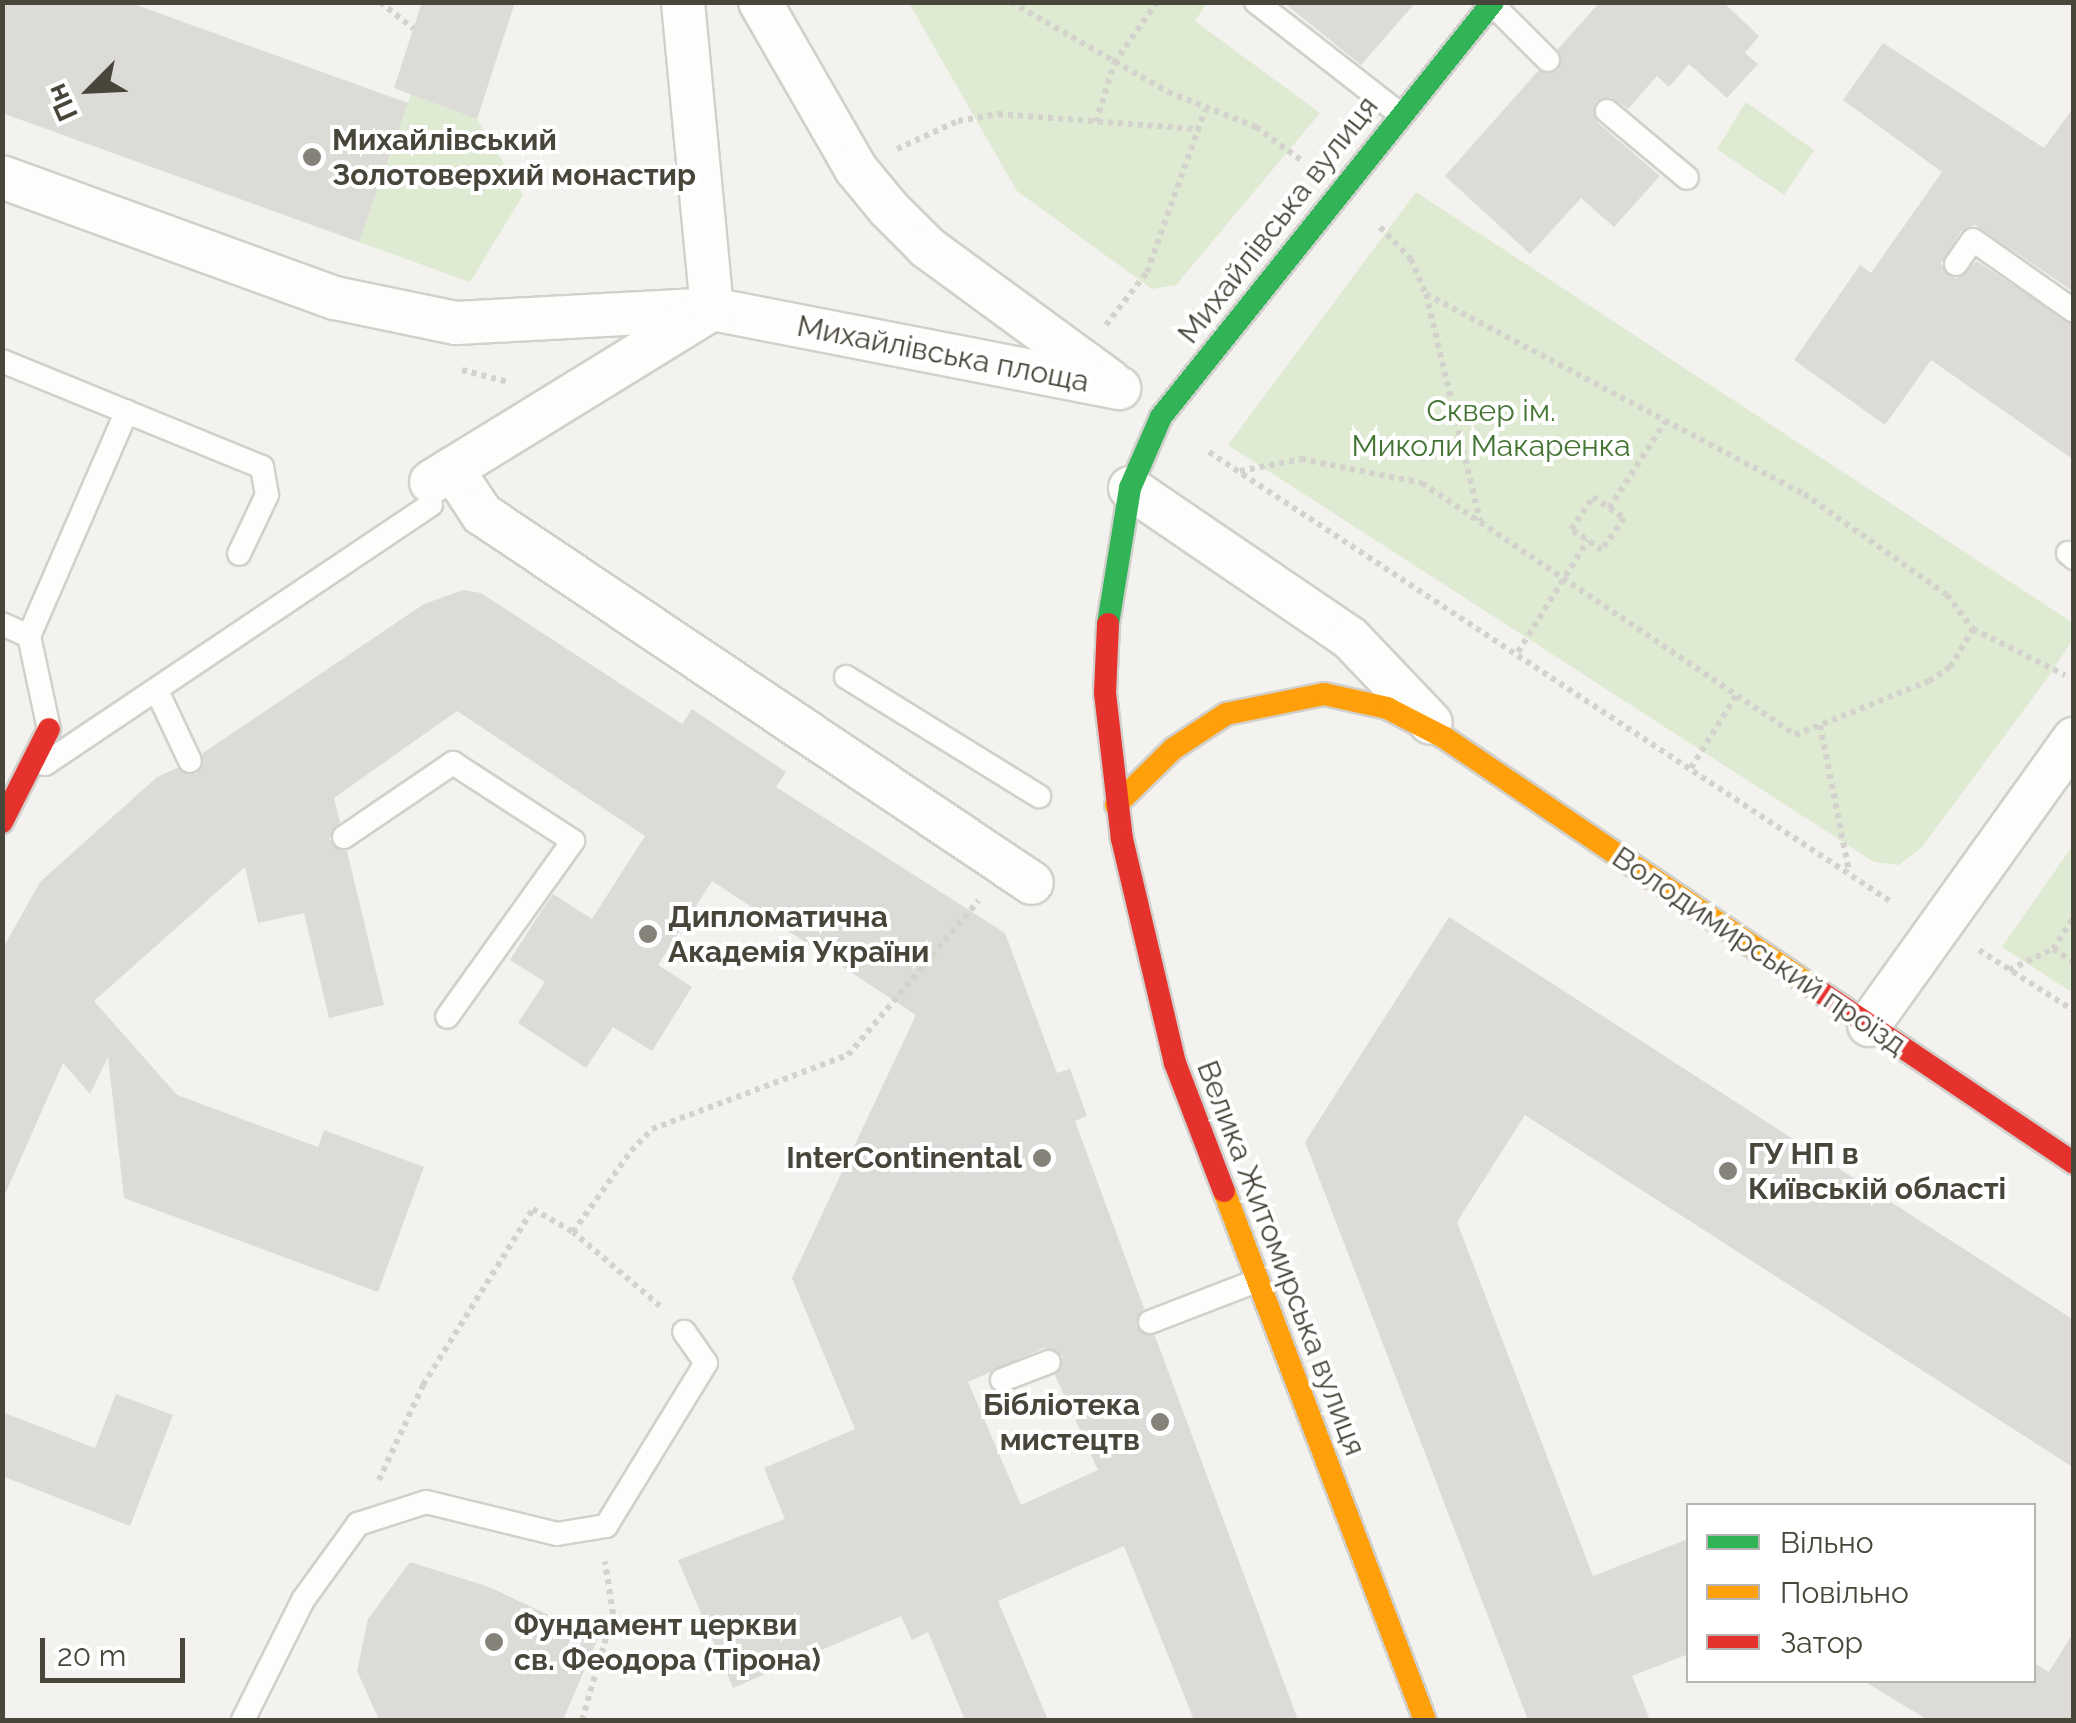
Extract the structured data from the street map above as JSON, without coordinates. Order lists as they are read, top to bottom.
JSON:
{
  "streets": {
    "main road": ["Михайлівська вулиця", "Володимирський проїзд", "Велика Житомирська вулиця"],
    "street": ["Михайлівська площа"]
  },
  "crossings": [
    ["Михайлівська вулиця", "Володимирський проїзд"],
    ["Володимирський проїзд", "Велика Житомирська вулиця"]
  ],
  "parks": ["Сквер ім. Миколи Макаренка"],
  "places": [
    "Михайлівський Золотоверхий монастир",
    "Дипломатична Академія України",
    "InterContinental",
    "ГУ НП в Київській області",
    "Бібліотека мистецтв",
    "Фундамент церкви св. Феодора (Тірона)"
  ],
  "legend": ["Вільно", "Повільно", "Затор"],
  "scale_bar": "20 m",
  "north": "bottom left"
}
